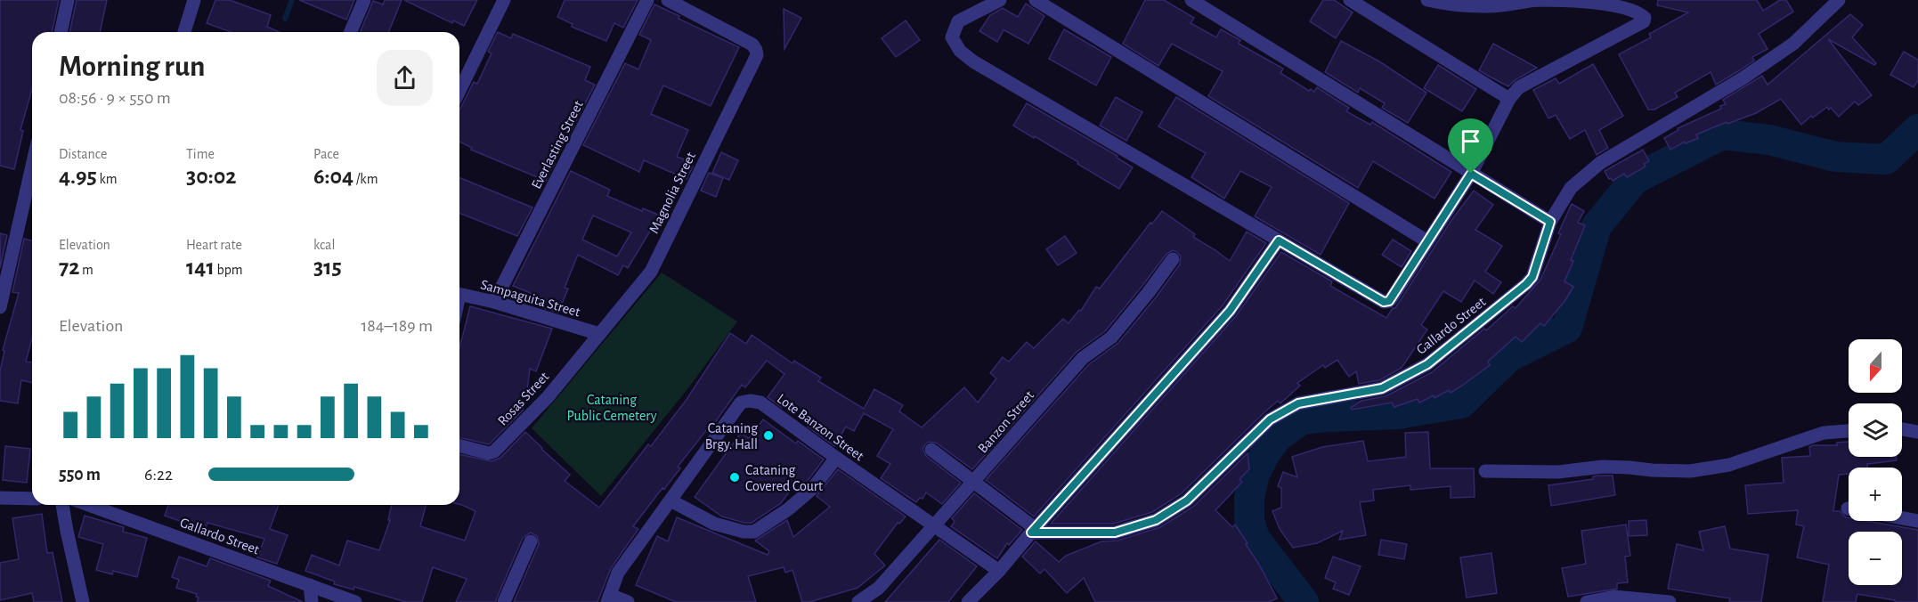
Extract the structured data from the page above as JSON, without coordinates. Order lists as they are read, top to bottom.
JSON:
{
  "streets": {
    "street": [
      "Everlasting Street",
      "Magnolia Street",
      "Sampaguita Street",
      "Gallardo Street",
      "Rosas Street",
      "Banzon Street",
      "Lote Banzon Street"
    ]
  },
  "crossings": [
    ["Everlasting Street", "Sampaguita Street"],
    ["Magnolia Street", "Sampaguita Street"],
    ["Magnolia Street", "Rosas Street"],
    ["Sampaguita Street", "Rosas Street"],
    ["Banzon Street", "Lote Banzon Street"]
  ],
  "parks": ["Cataning Public Cemetery"],
  "places": ["Cataning Brgy. Hall", "Cataning Covered Court"],
  "north": "bottom",
  "page": {
    "heading": ["Morning run", "08:56 · 9 × 550 m"],
    "stats": [
      ["Distance", "4.95 km"],
      ["Time", "30:02"],
      ["Pace", "6:04 /km"],
      ["Elevation", "72 m"],
      ["Heart rate", "141 bpm"],
      ["kcal", "315"]
    ],
    "chart": ["Elevation", "184–189 m"],
    "map_buttons": ["+", "−"],
    "list": [
      {
        "name": "550 m",
        "note": "6:22"
      }
    ]
  }
}
